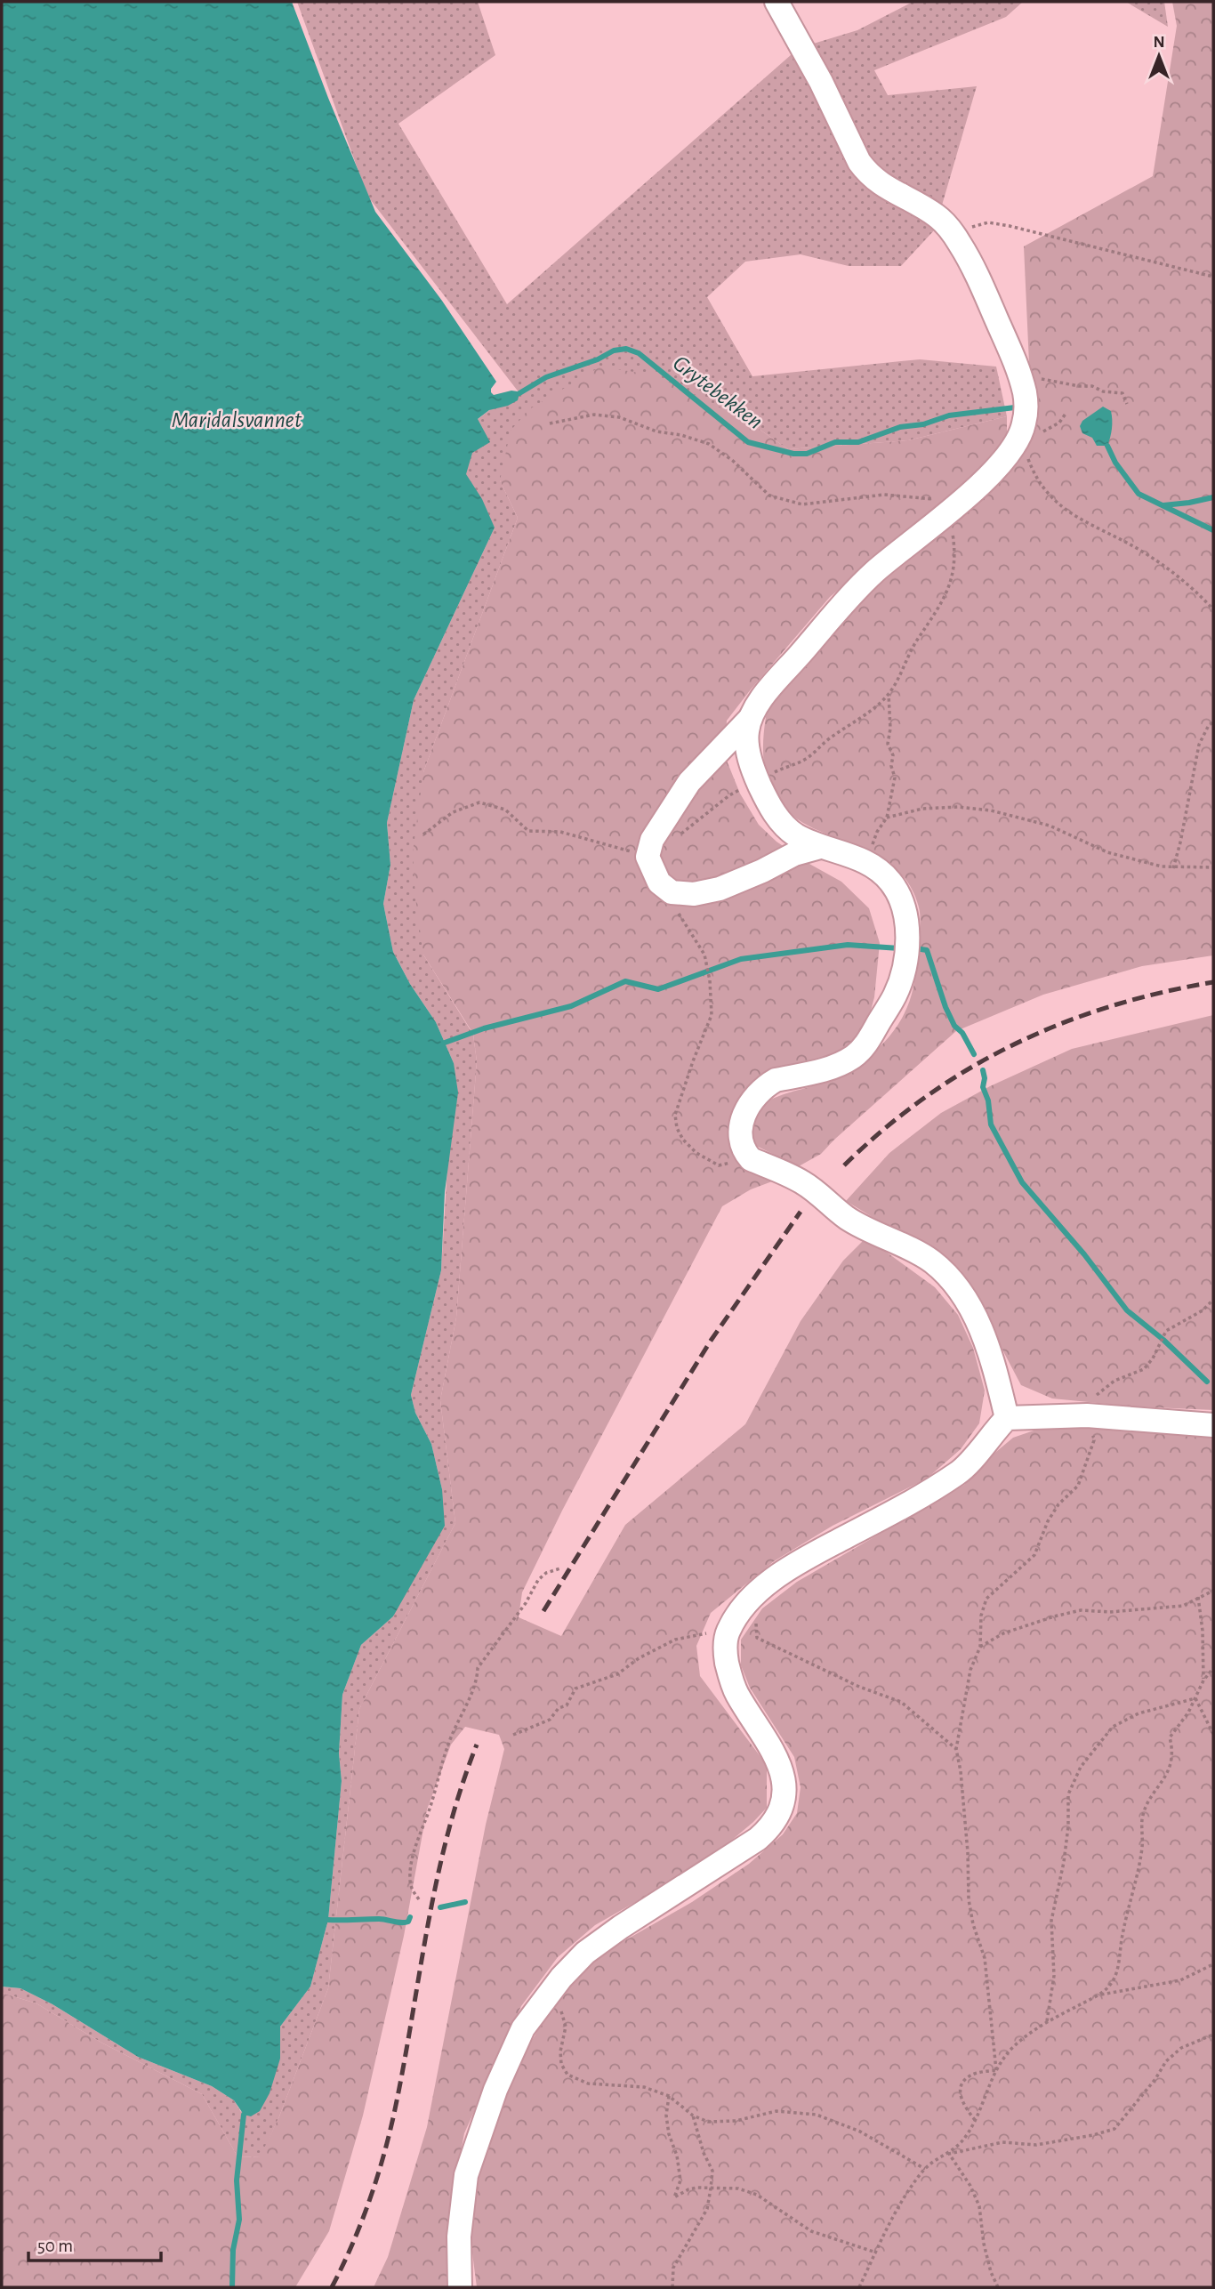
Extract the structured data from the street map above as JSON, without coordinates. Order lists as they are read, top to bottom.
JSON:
{
  "water": ["Grytebekken", "Maridalsvannet"],
  "scale_bar": "50 m",
  "north": "top"
}
